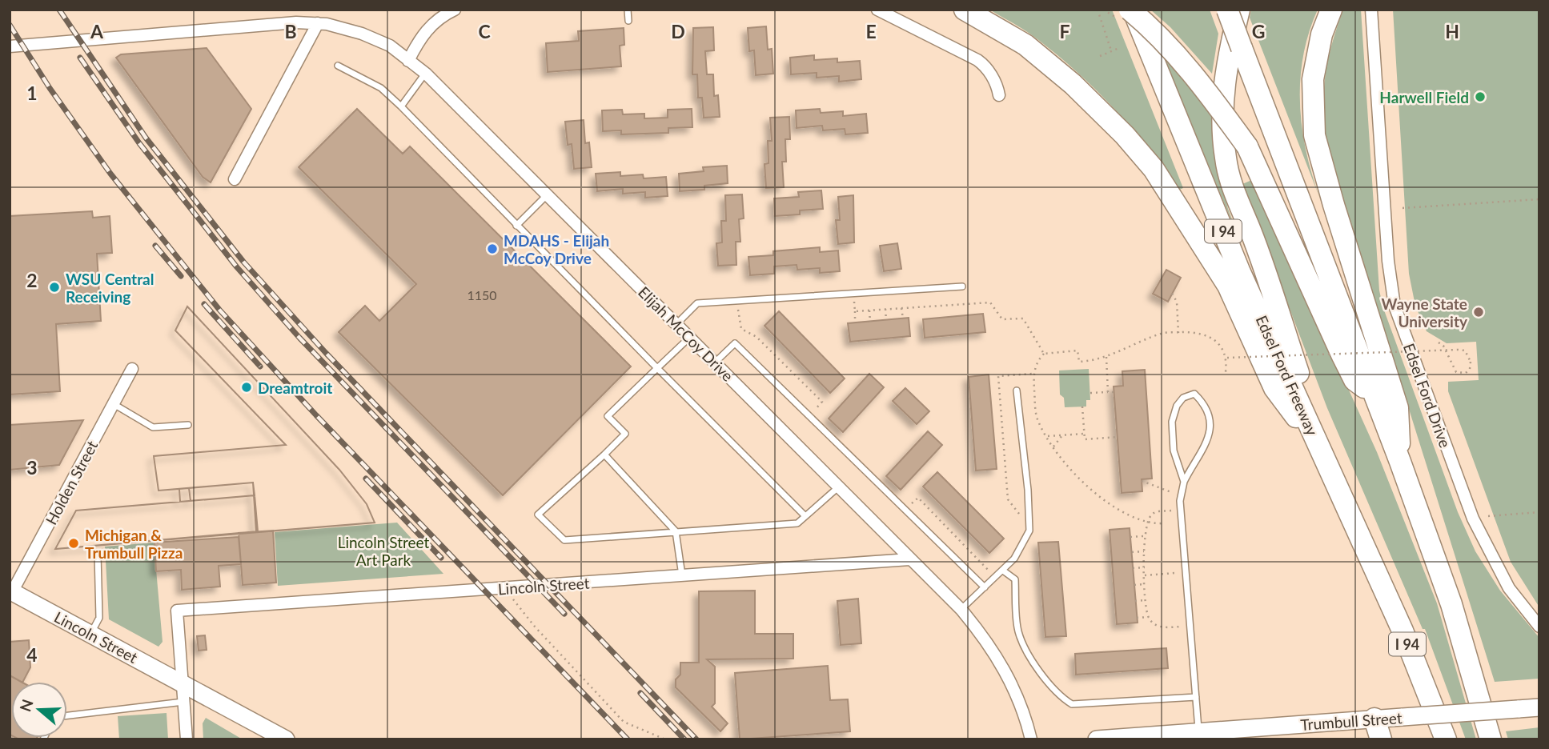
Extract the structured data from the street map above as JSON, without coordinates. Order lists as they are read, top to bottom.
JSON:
{
  "streets": {
    "highway": ["I 94", "Edsel Ford Freeway"],
    "street": [
      "Elijah McCoy Drive",
      "Edsel Ford Drive",
      "Holden Street",
      "Lincoln Street",
      "Trumbull Street"
    ]
  },
  "crossings": [
    ["Elijah McCoy Drive", "Lincoln Street"],
    ["Holden Street", "Lincoln Street"]
  ],
  "parks": ["Lincoln Street Art Park"],
  "places": [
    "Harwell Field",
    "MDAHS - Elijah McCoy Drive",
    "WSU Central Receiving",
    "Wayne State University",
    "Dreamtroit",
    "Michigan & Trumbull Pizza"
  ],
  "house_numbers": ["1150"],
  "north": "left",
  "grid": {
    "columns": [
      "A",
      "B",
      "C",
      "D",
      "E",
      "F",
      "G",
      "H"
    ],
    "rows": [
      "1",
      "2",
      "3",
      "4"
    ]
  }
}
